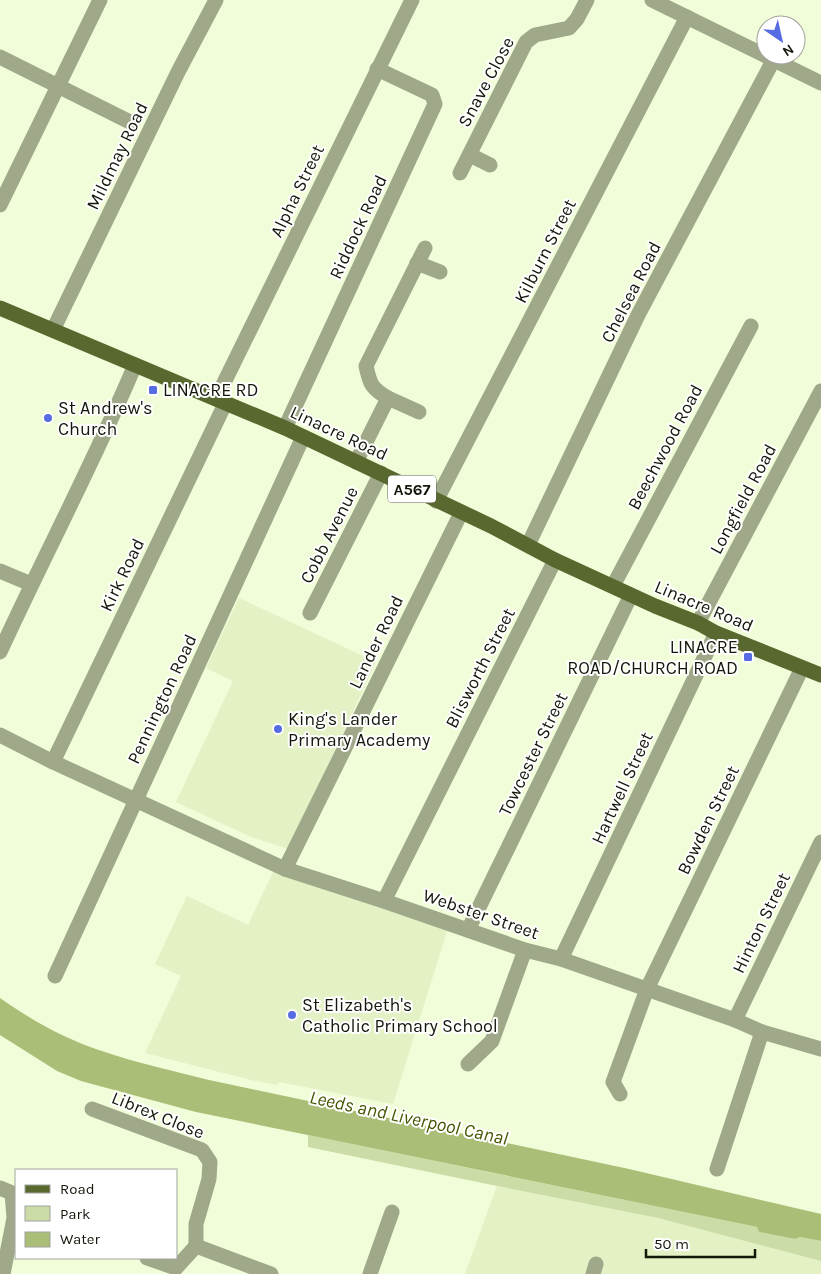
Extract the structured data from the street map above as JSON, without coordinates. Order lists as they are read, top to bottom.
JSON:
{
  "streets": {
    "main road": ["Linacre Road", "A567"],
    "street": [
      "Snave Close",
      "Mildmay Road",
      "Alpha Street",
      "Riddock Road",
      "Kilburn Street",
      "Chelsea Road",
      "Beechwood Road",
      "Longfield Road",
      "Cobb Avenue",
      "Kirk Road",
      "Lander Road",
      "Blisworth Street",
      "Pennington Road",
      "Towcester Street",
      "Hartwell Street",
      "Bowden Street",
      "Webster Street",
      "Hinton Street",
      "Librex Close"
    ]
  },
  "crossings": [
    ["Mildmay Road", "Linacre Road"],
    ["Alpha Street", "Riddock Road"],
    ["Alpha Street", "Linacre Road"],
    ["Alpha Street", "Kirk Road"],
    ["Riddock Road", "Linacre Road"],
    ["Kilburn Street", "Linacre Road"],
    ["Chelsea Road", "Linacre Road"],
    ["Linacre Road", "Beechwood Road"],
    ["Linacre Road", "Longfield Road"],
    ["Linacre Road", "Cobb Avenue"],
    ["Linacre Road", "Kirk Road"],
    ["Linacre Road", "Lander Road"],
    ["Linacre Road", "Blisworth Street"],
    ["Linacre Road", "Pennington Road"],
    ["Linacre Road", "Towcester Street"],
    ["Linacre Road", "Hartwell Street"],
    ["Linacre Road", "Bowden Street"],
    ["Kirk Road", "Webster Street"],
    ["Lander Road", "Webster Street"],
    ["Blisworth Street", "Webster Street"],
    ["Pennington Road", "Webster Street"],
    ["Towcester Street", "Webster Street"],
    ["Hartwell Street", "Webster Street"],
    ["Bowden Street", "Webster Street"],
    ["Webster Street", "Hinton Street"]
  ],
  "water": ["Leeds and Liverpool Canal"],
  "places": {
    "transit": ["LINACRE RD", "LINACRE ROAD/CHURCH ROAD"],
    "other": ["St Andrew's Church", "King's Lander Primary Academy", "St Elizabeth's Catholic Primary School"]
  },
  "legend": ["Road", "Park", "Water"],
  "scale_bar": "50 m",
  "north": "bottom right"
}
